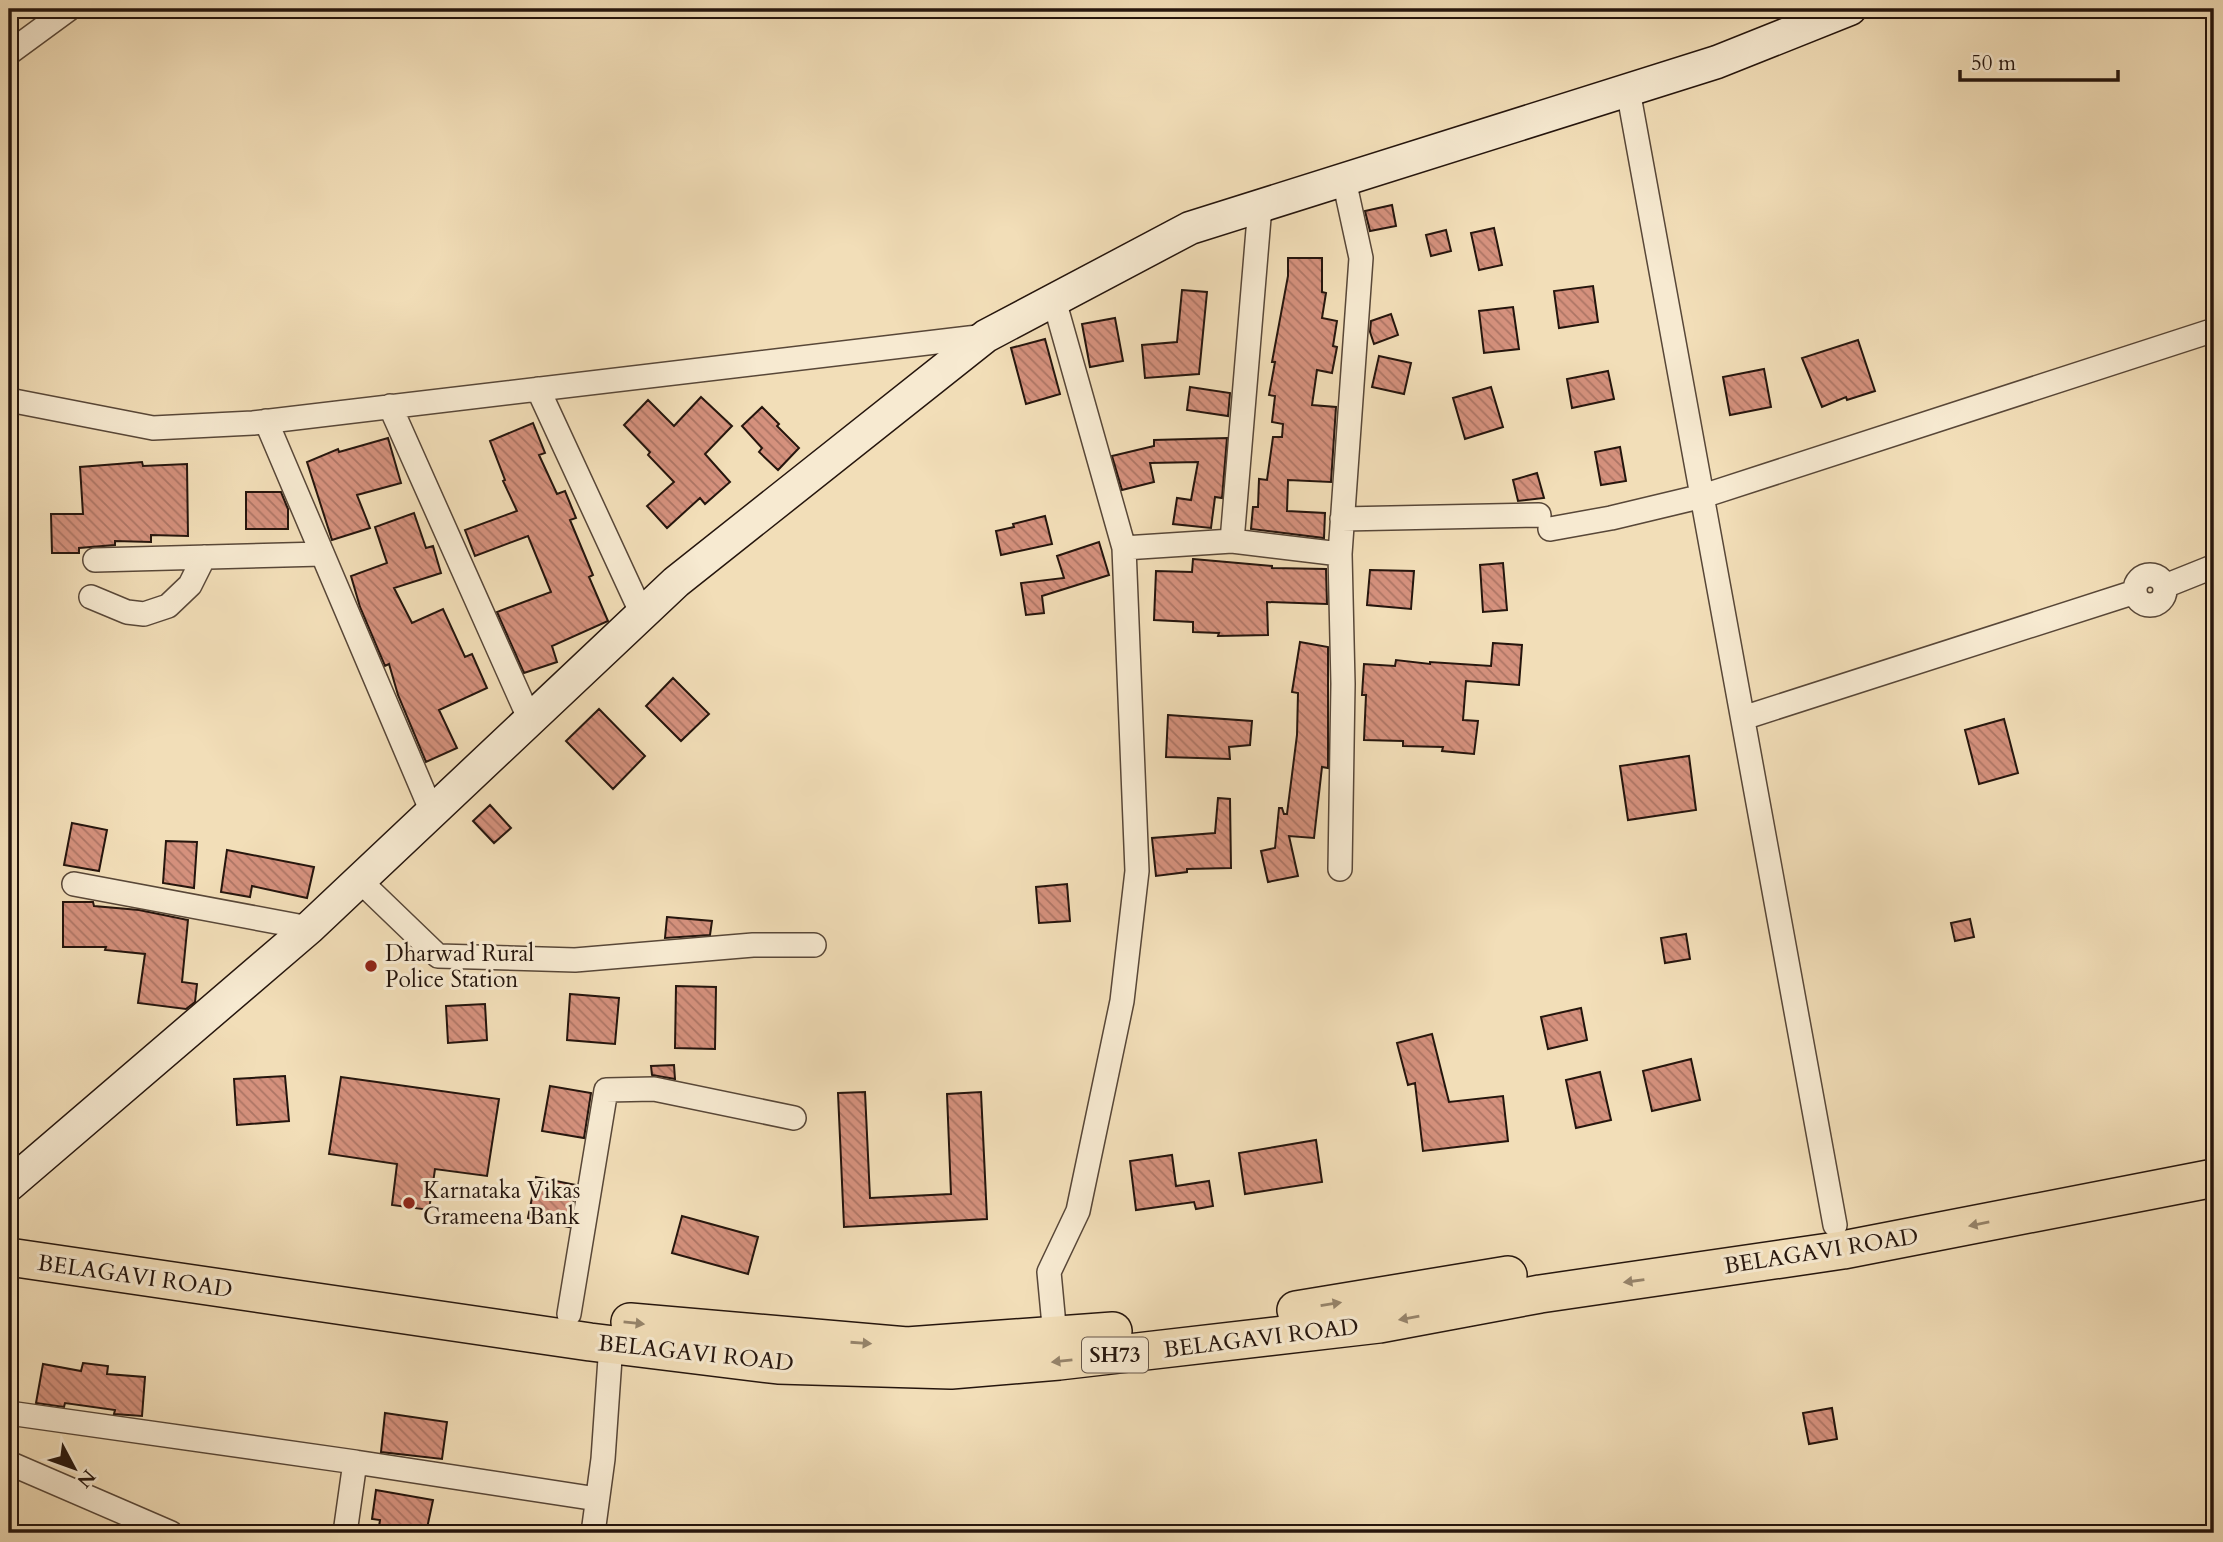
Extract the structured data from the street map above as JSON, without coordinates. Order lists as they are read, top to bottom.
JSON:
{
  "streets": {
    "main road": ["BELAGAVI ROAD", "SH73"]
  },
  "places": ["Dharwad Rural Police Station", "Karnataka Vikas Grameena Bank"],
  "scale_bar": "50 m",
  "north": "bottom right"
}
